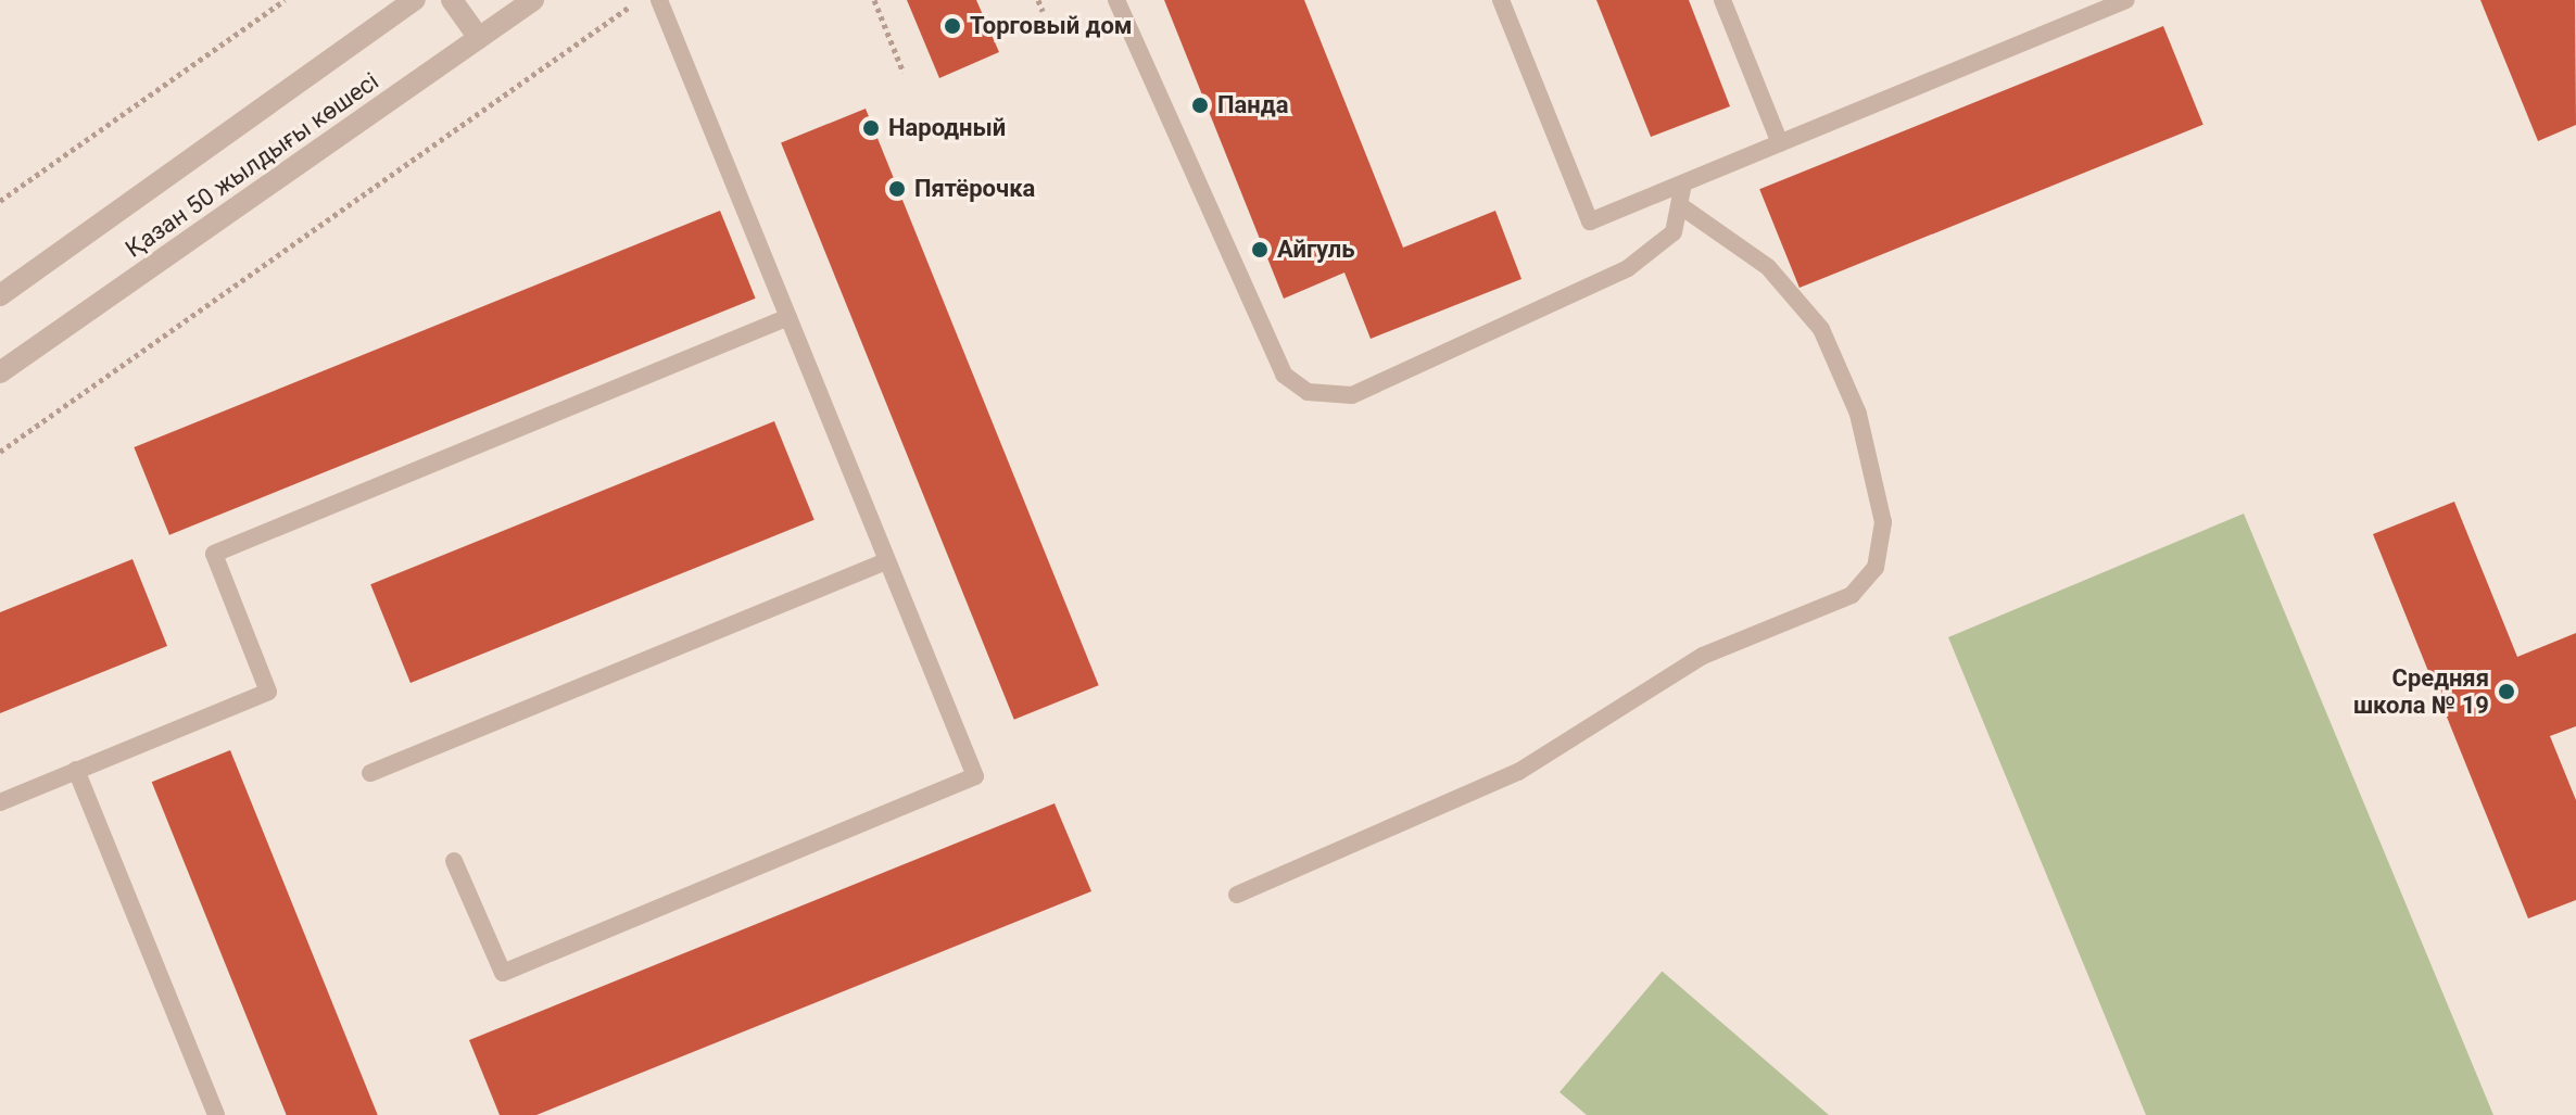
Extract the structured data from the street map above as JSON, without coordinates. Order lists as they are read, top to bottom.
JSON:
{
  "streets": {
    "street": ["Қазан 50 жылдығы көшесі"]
  },
  "places": [
    "Торговый дом",
    "Панда",
    "Народный",
    "Пятёрочка",
    "Айгуль",
    "Средняя школа № 19"
  ]
}
